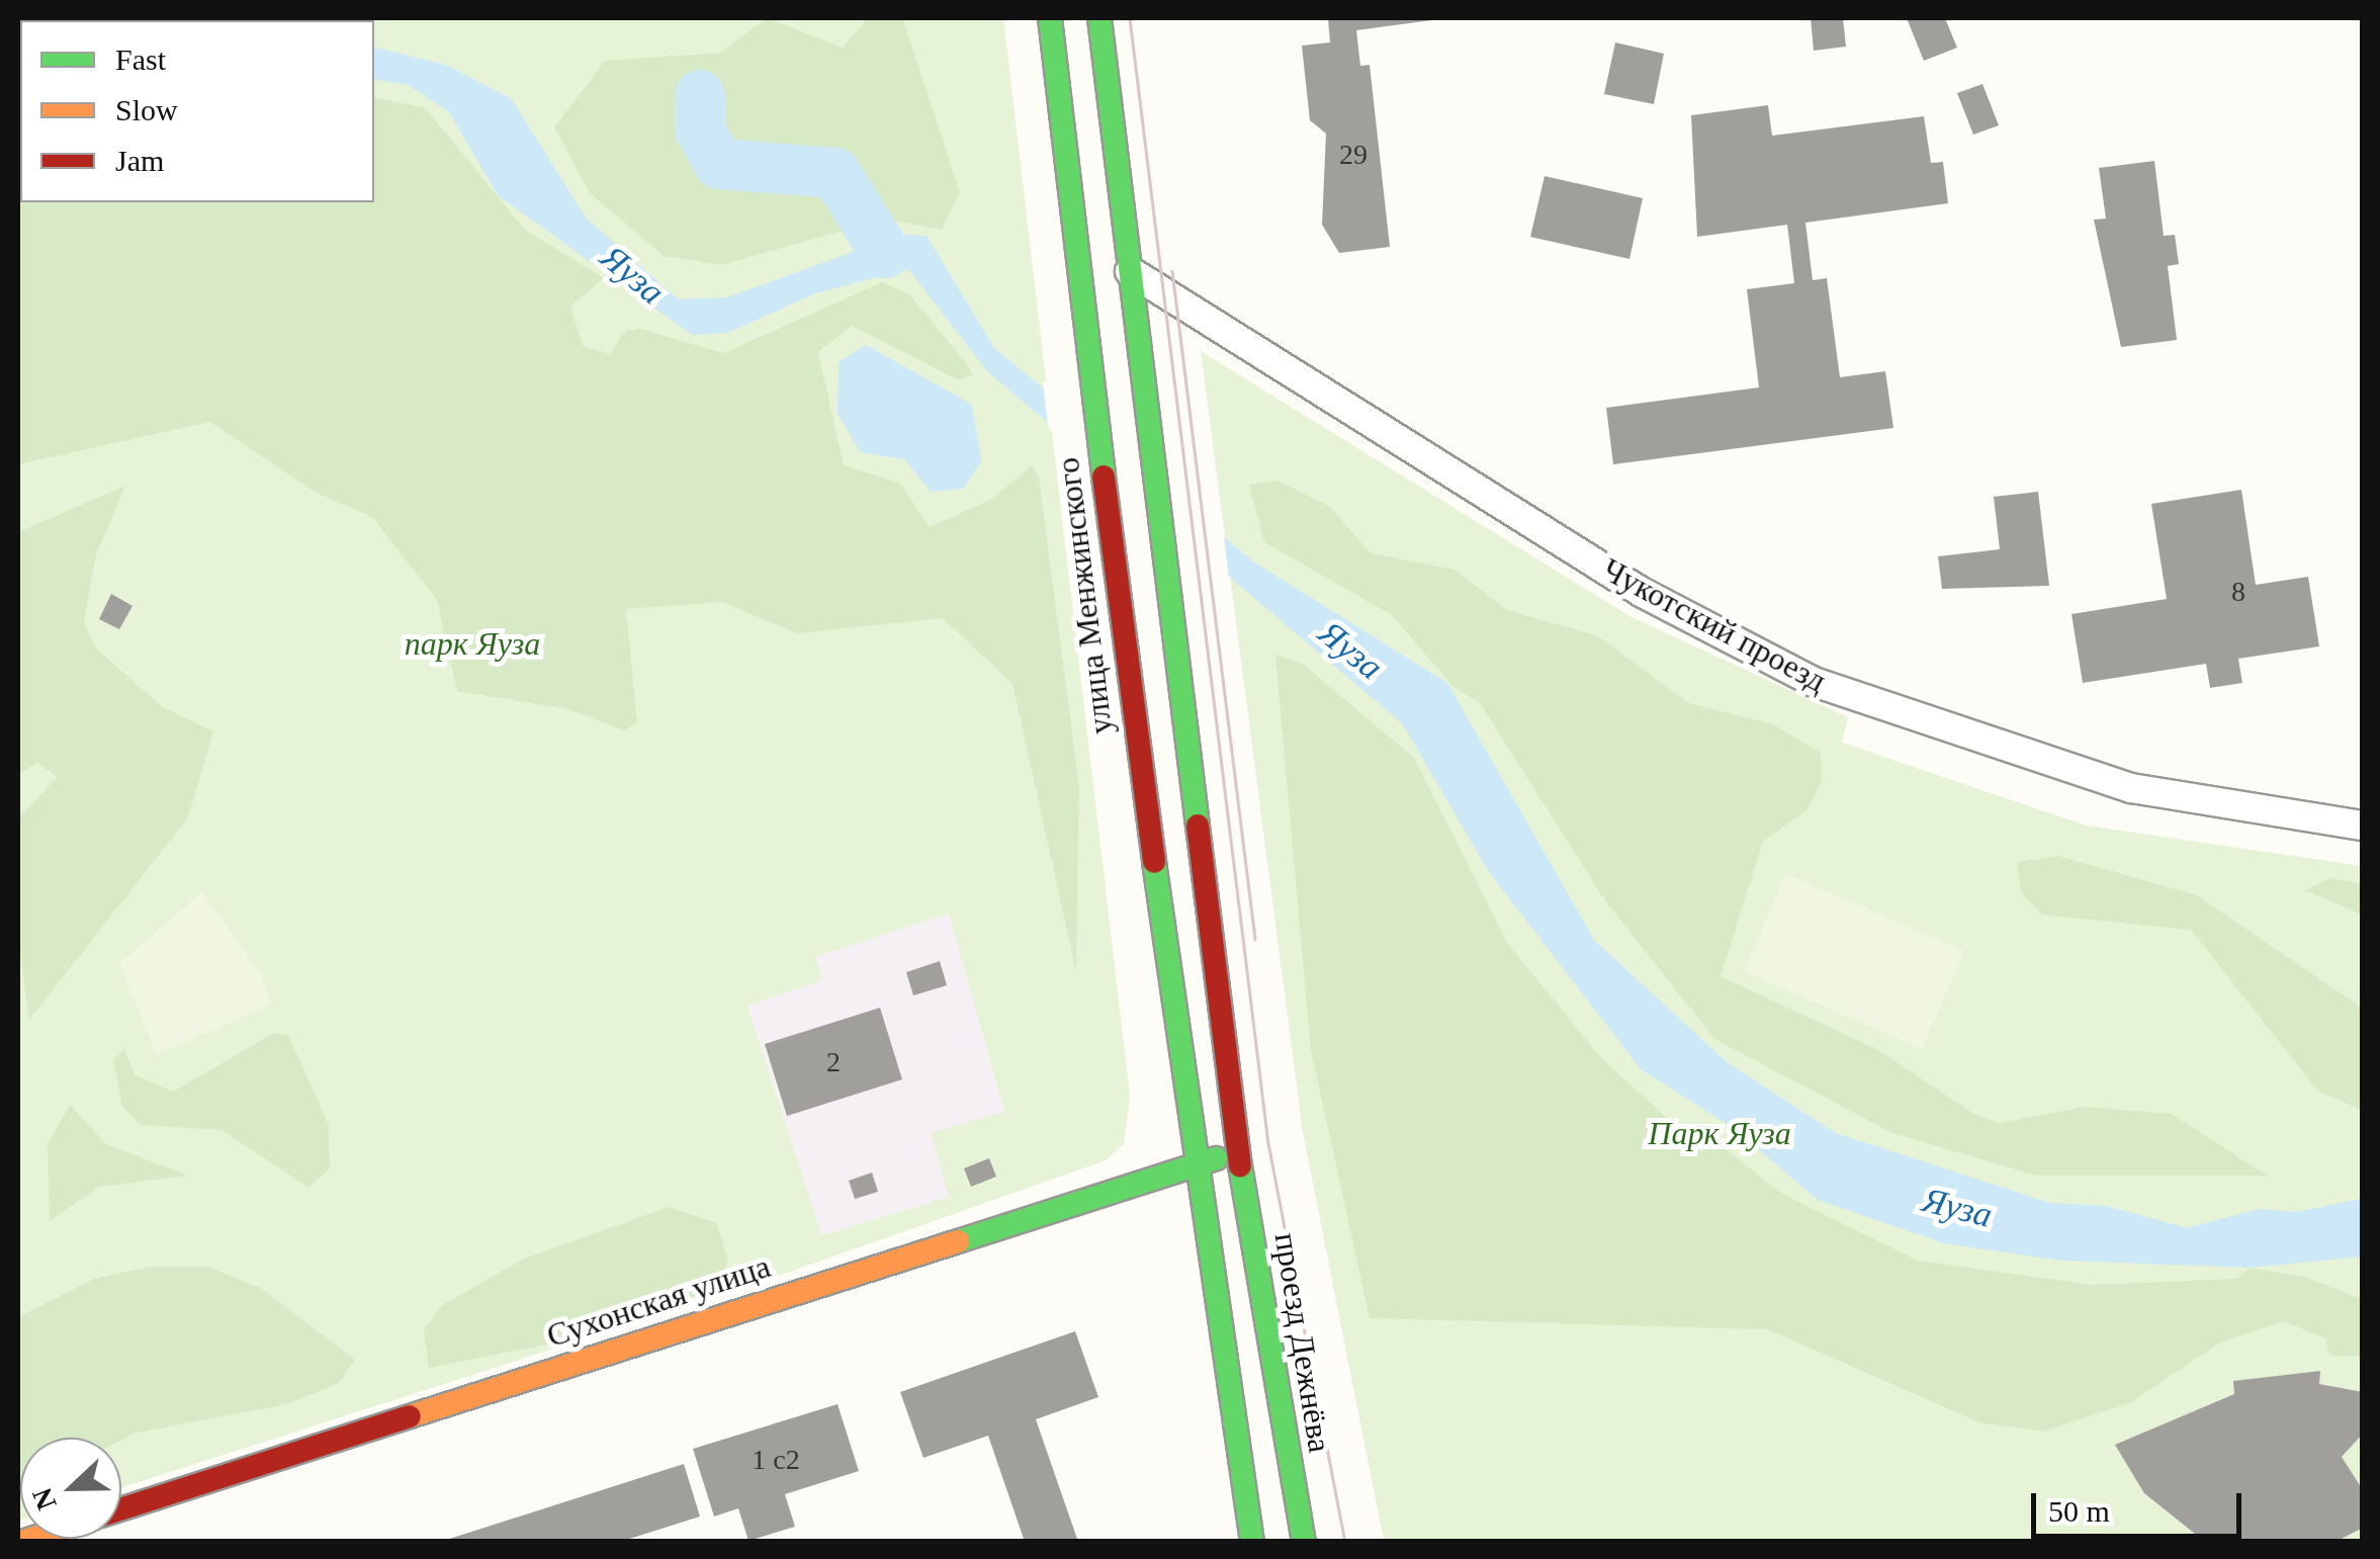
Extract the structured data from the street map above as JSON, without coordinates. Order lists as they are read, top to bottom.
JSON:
{
  "streets": {
    "main road": ["улица Менжинского", "Сухонская улица", "проезд Дежнёва"],
    "street": ["Чукотский проезд"]
  },
  "crossings": [
    ["улица Менжинского", "Сухонская улица"],
    ["Сухонская улица", "проезд Дежнёва"]
  ],
  "water": ["Яуза"],
  "parks": ["парк Яуза", "Парк Яуза"],
  "house_numbers": [
    "29",
    "8",
    "2",
    "1 с2"
  ],
  "legend": ["Fast", "Slow", "Jam"],
  "scale_bar": "50 m",
  "north": "left"
}
